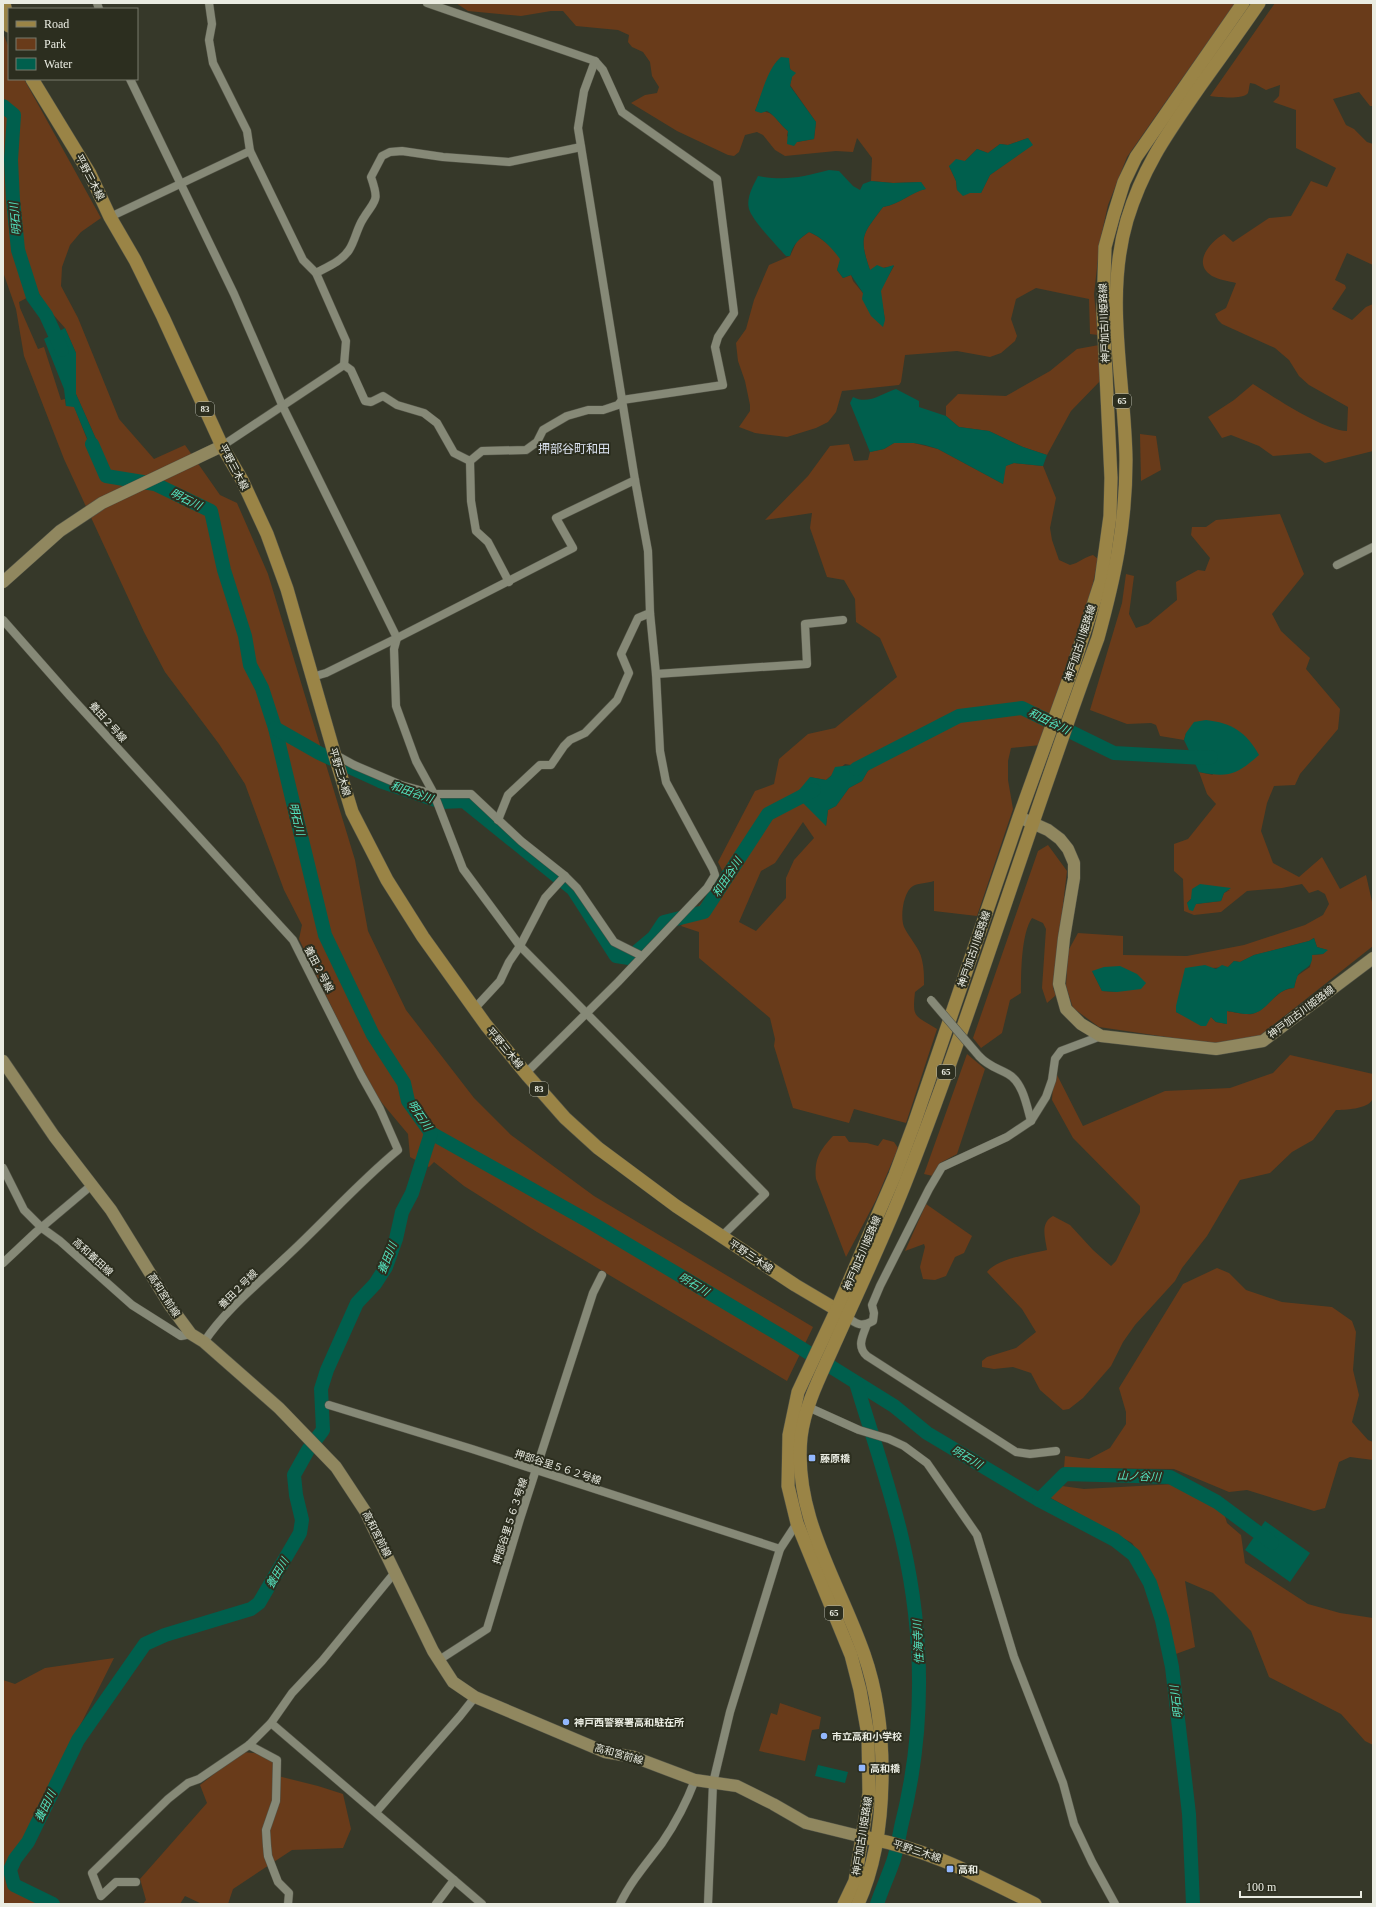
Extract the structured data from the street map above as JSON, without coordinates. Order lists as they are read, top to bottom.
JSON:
{
  "streets": {
    "main road": [
      "平野三木線",
      "神戸加古川姫路線",
      "65",
      "83"
    ],
    "street": [
      "養田２号線",
      "高和養田線",
      "高和宮前線",
      "押部谷里５６２号線",
      "押部谷里５６３号線"
    ]
  },
  "crossings": [
    ["平野三木線", "神戸加古川姫路線"],
    ["平野三木線", "高和宮前線"],
    ["神戸加古川姫路線", "高和宮前線"],
    ["養田２号線", "高和宮前線"],
    ["高和養田線", "高和宮前線"],
    ["高和宮前線", "押部谷里５６３号線"],
    ["押部谷里５６２号線", "押部谷里５６３号線"]
  ],
  "districts": ["押部谷町和田"],
  "water": [
    "明石川",
    "和田谷川",
    "養田川",
    "山ノ谷川",
    "性海寺川"
  ],
  "places": {
    "transit": ["藤原橋", "高和橋", "高和"],
    "other": ["神戸西警察署高和駐在所", "市立高和小学校"]
  },
  "legend": ["Road", "Park", "Water"],
  "scale_bar": "100 m"
}
